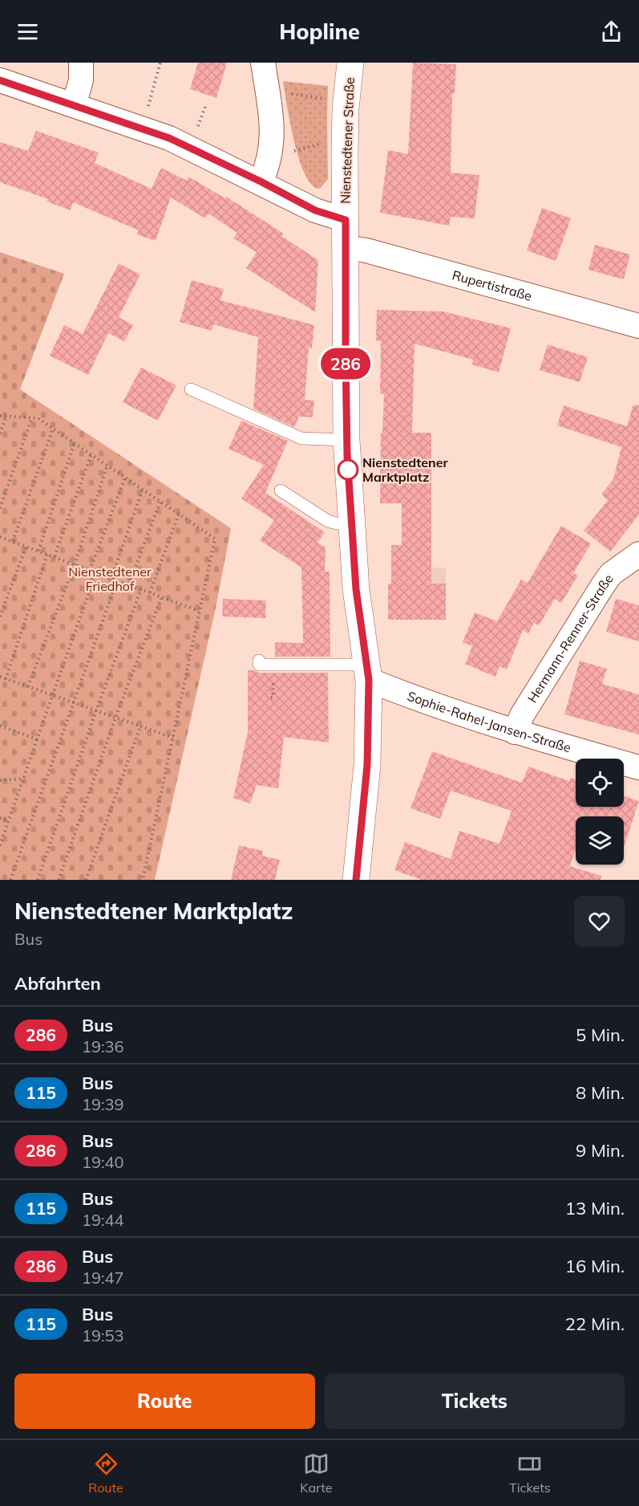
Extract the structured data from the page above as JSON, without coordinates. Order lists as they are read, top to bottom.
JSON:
{
  "streets": {
    "street": [
      "Nienstedtener Straße",
      "Rupertistraße",
      "Hermann-Renner-Straße",
      "Sophie-Rahel-Jansen-Straße"
    ]
  },
  "crossings": [
    ["Nienstedtener Straße", "Rupertistraße"],
    ["Nienstedtener Straße", "Sophie-Rahel-Jansen-Straße"],
    ["Hermann-Renner-Straße", "Sophie-Rahel-Jansen-Straße"]
  ],
  "parks": ["Nienstedtener Friedhof"],
  "places": ["Nienstedtener Marktplatz"],
  "lines": ["bus line 286"],
  "page": {
    "header": "Hopline",
    "on_map": "286",
    "heading": [
      ["Nienstedtener Marktplatz", "Bus"],
      "Abfahrten"
    ],
    "list": [
      {
        "mark": "286",
        "name": "Bus",
        "note": "19:36",
        "value": "5 Min."
      },
      {
        "mark": "115",
        "name": "Bus",
        "note": "19:39",
        "value": "8 Min."
      },
      {
        "mark": "286",
        "name": "Bus",
        "note": "19:40",
        "value": "9 Min."
      },
      {
        "mark": "115",
        "name": "Bus",
        "note": "19:44",
        "value": "13 Min."
      },
      {
        "mark": "286",
        "name": "Bus",
        "note": "19:47",
        "value": "16 Min."
      },
      {
        "mark": "115",
        "name": "Bus",
        "note": "19:53",
        "value": "22 Min."
      }
    ],
    "buttons": ["Route", "Tickets"],
    "tabs": ["Route", "Karte", "Tickets"]
  }
}
